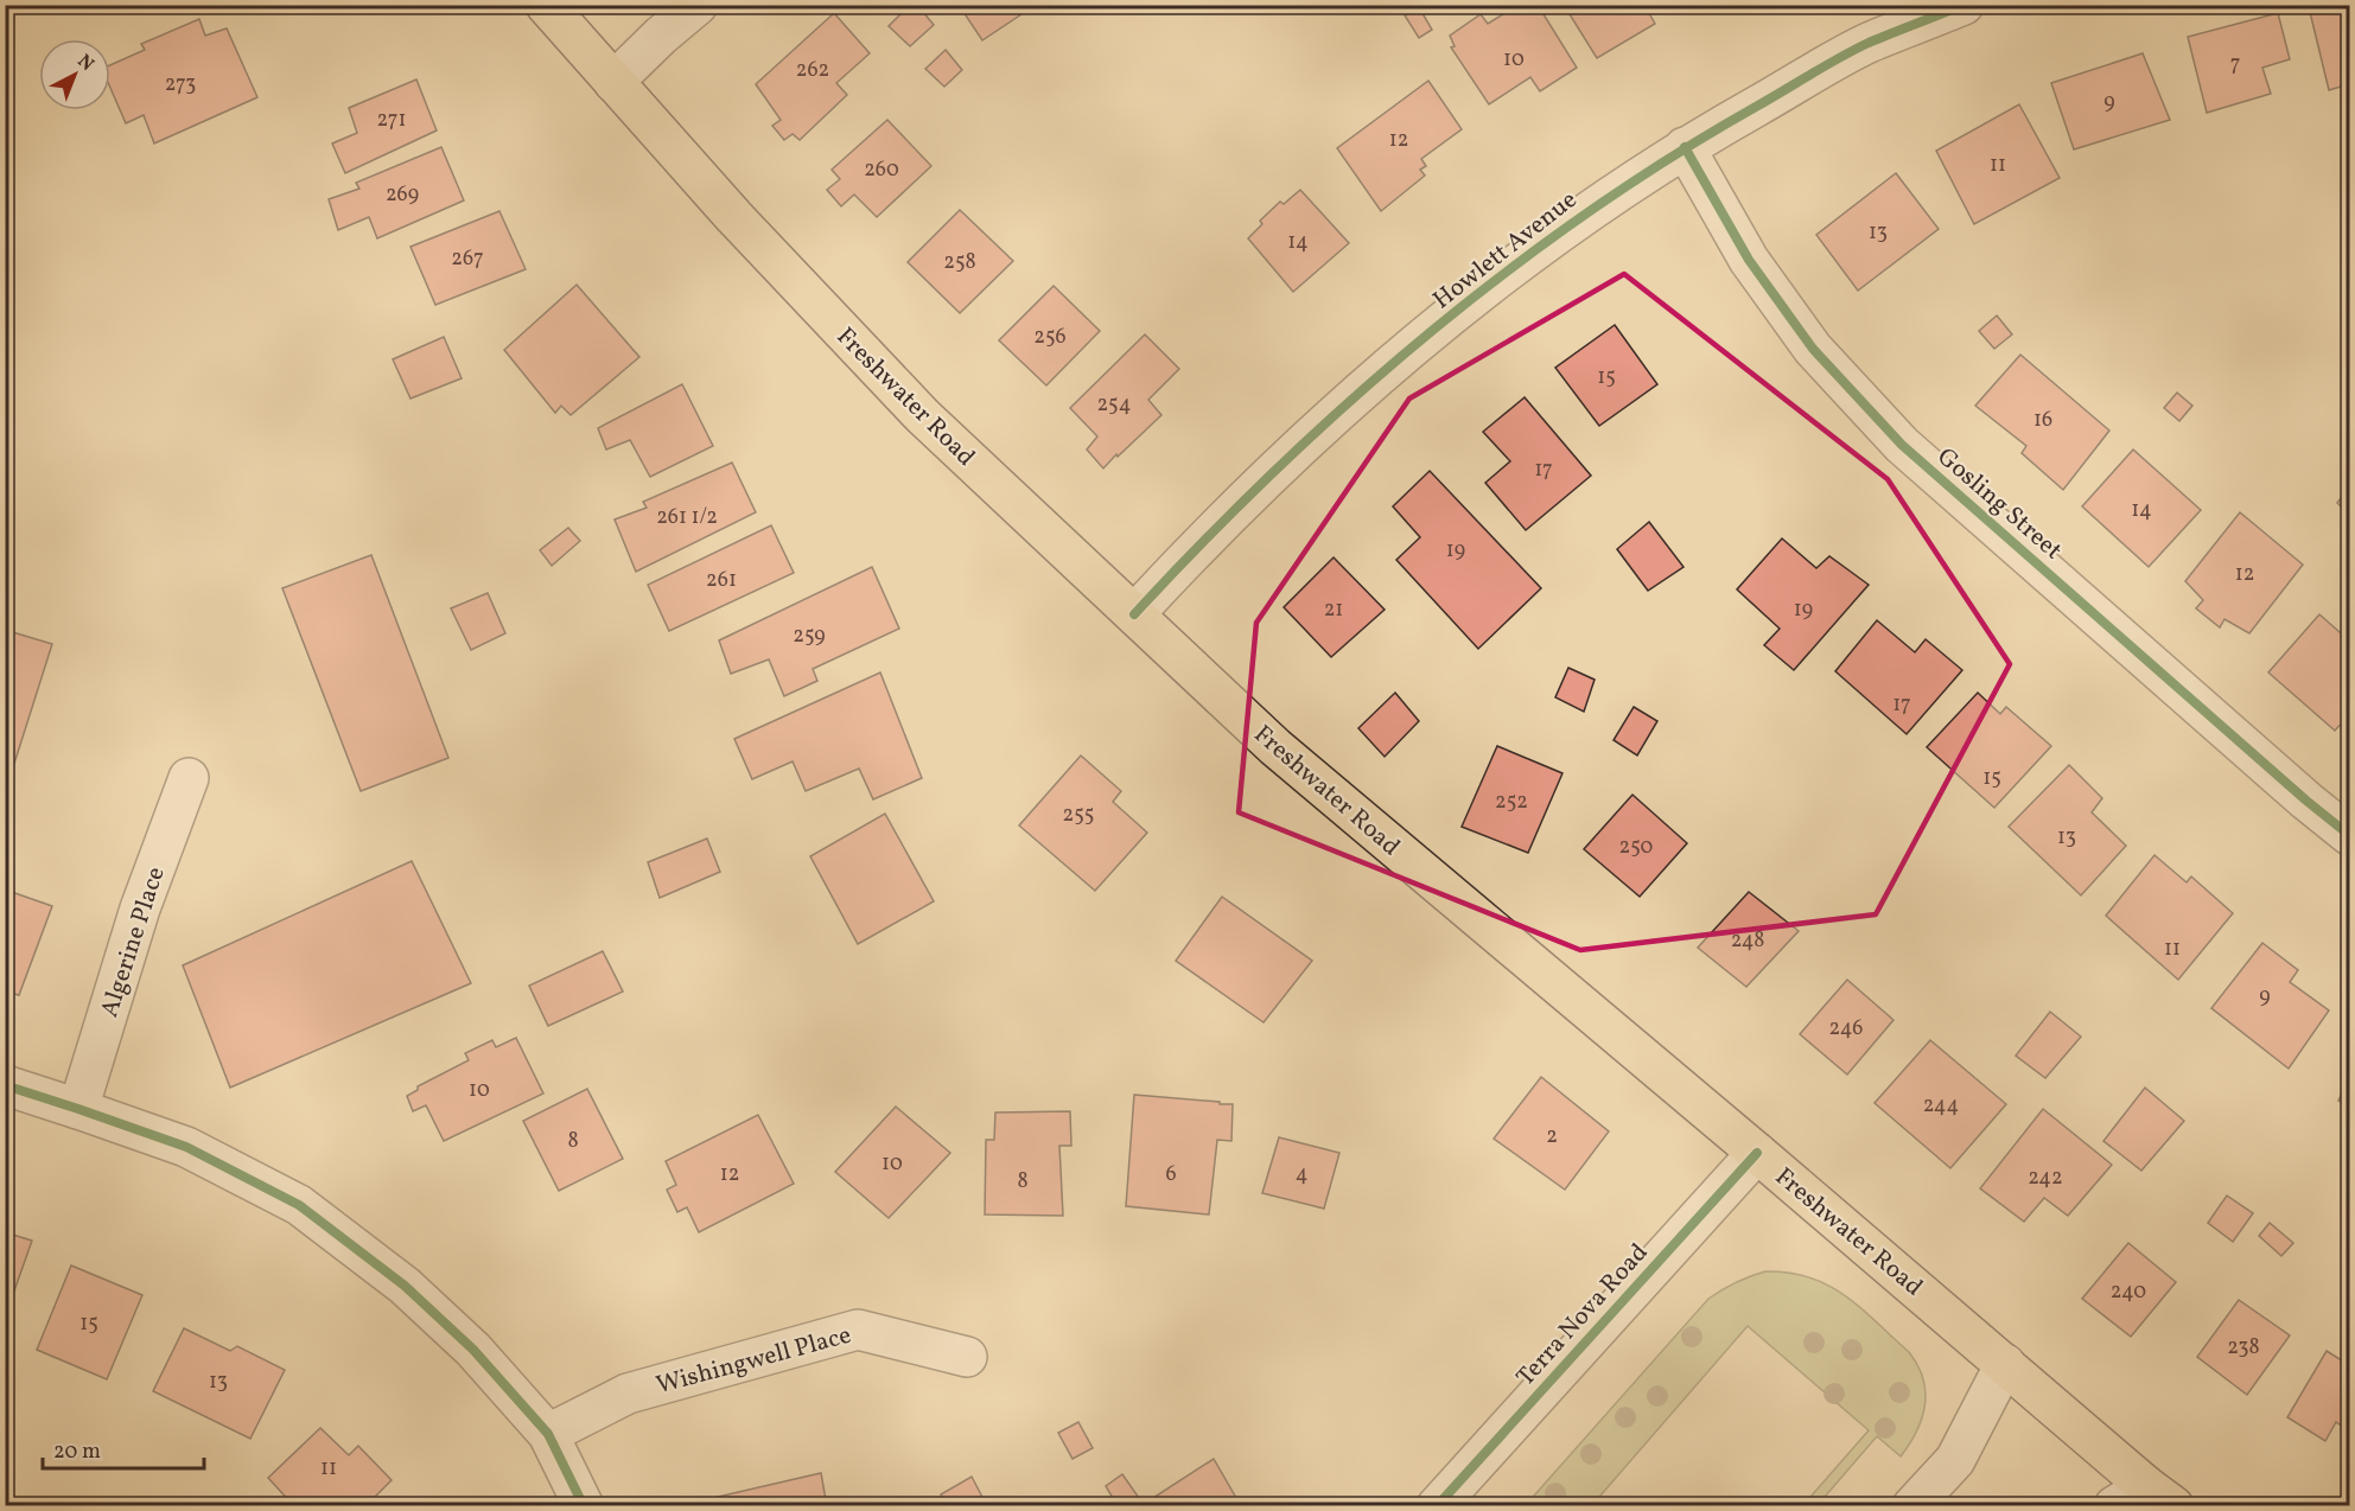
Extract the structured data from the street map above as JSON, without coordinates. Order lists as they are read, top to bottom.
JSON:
{
  "streets": {
    "main road": ["Freshwater Road"],
    "street": [
      "Howlett Avenue",
      "Gosling Street",
      "Algerine Place",
      "Terra Nova Road",
      "Wishingwell Place"
    ]
  },
  "crossings": [
    ["Howlett Avenue", "Freshwater Road"],
    ["Howlett Avenue", "Gosling Street"],
    ["Freshwater Road", "Terra Nova Road"]
  ],
  "house_numbers": [
    "10",
    "7",
    "262",
    "273",
    "9",
    "271",
    "12",
    "11",
    "260",
    "269",
    "13",
    "14",
    "267",
    "258",
    "256",
    "15",
    "254",
    "16",
    "17",
    "14",
    "261 1/2",
    "19",
    "12",
    "261",
    "21",
    "19",
    "259",
    "17",
    "15",
    "252",
    "255",
    "13",
    "250",
    "248",
    "11",
    "9",
    "246",
    "10",
    "244",
    "2",
    "8",
    "10",
    "12",
    "6",
    "4",
    "242",
    "8",
    "240",
    "15",
    "238",
    "13",
    "11"
  ],
  "scale_bar": "20 m",
  "north": "top right"
}
